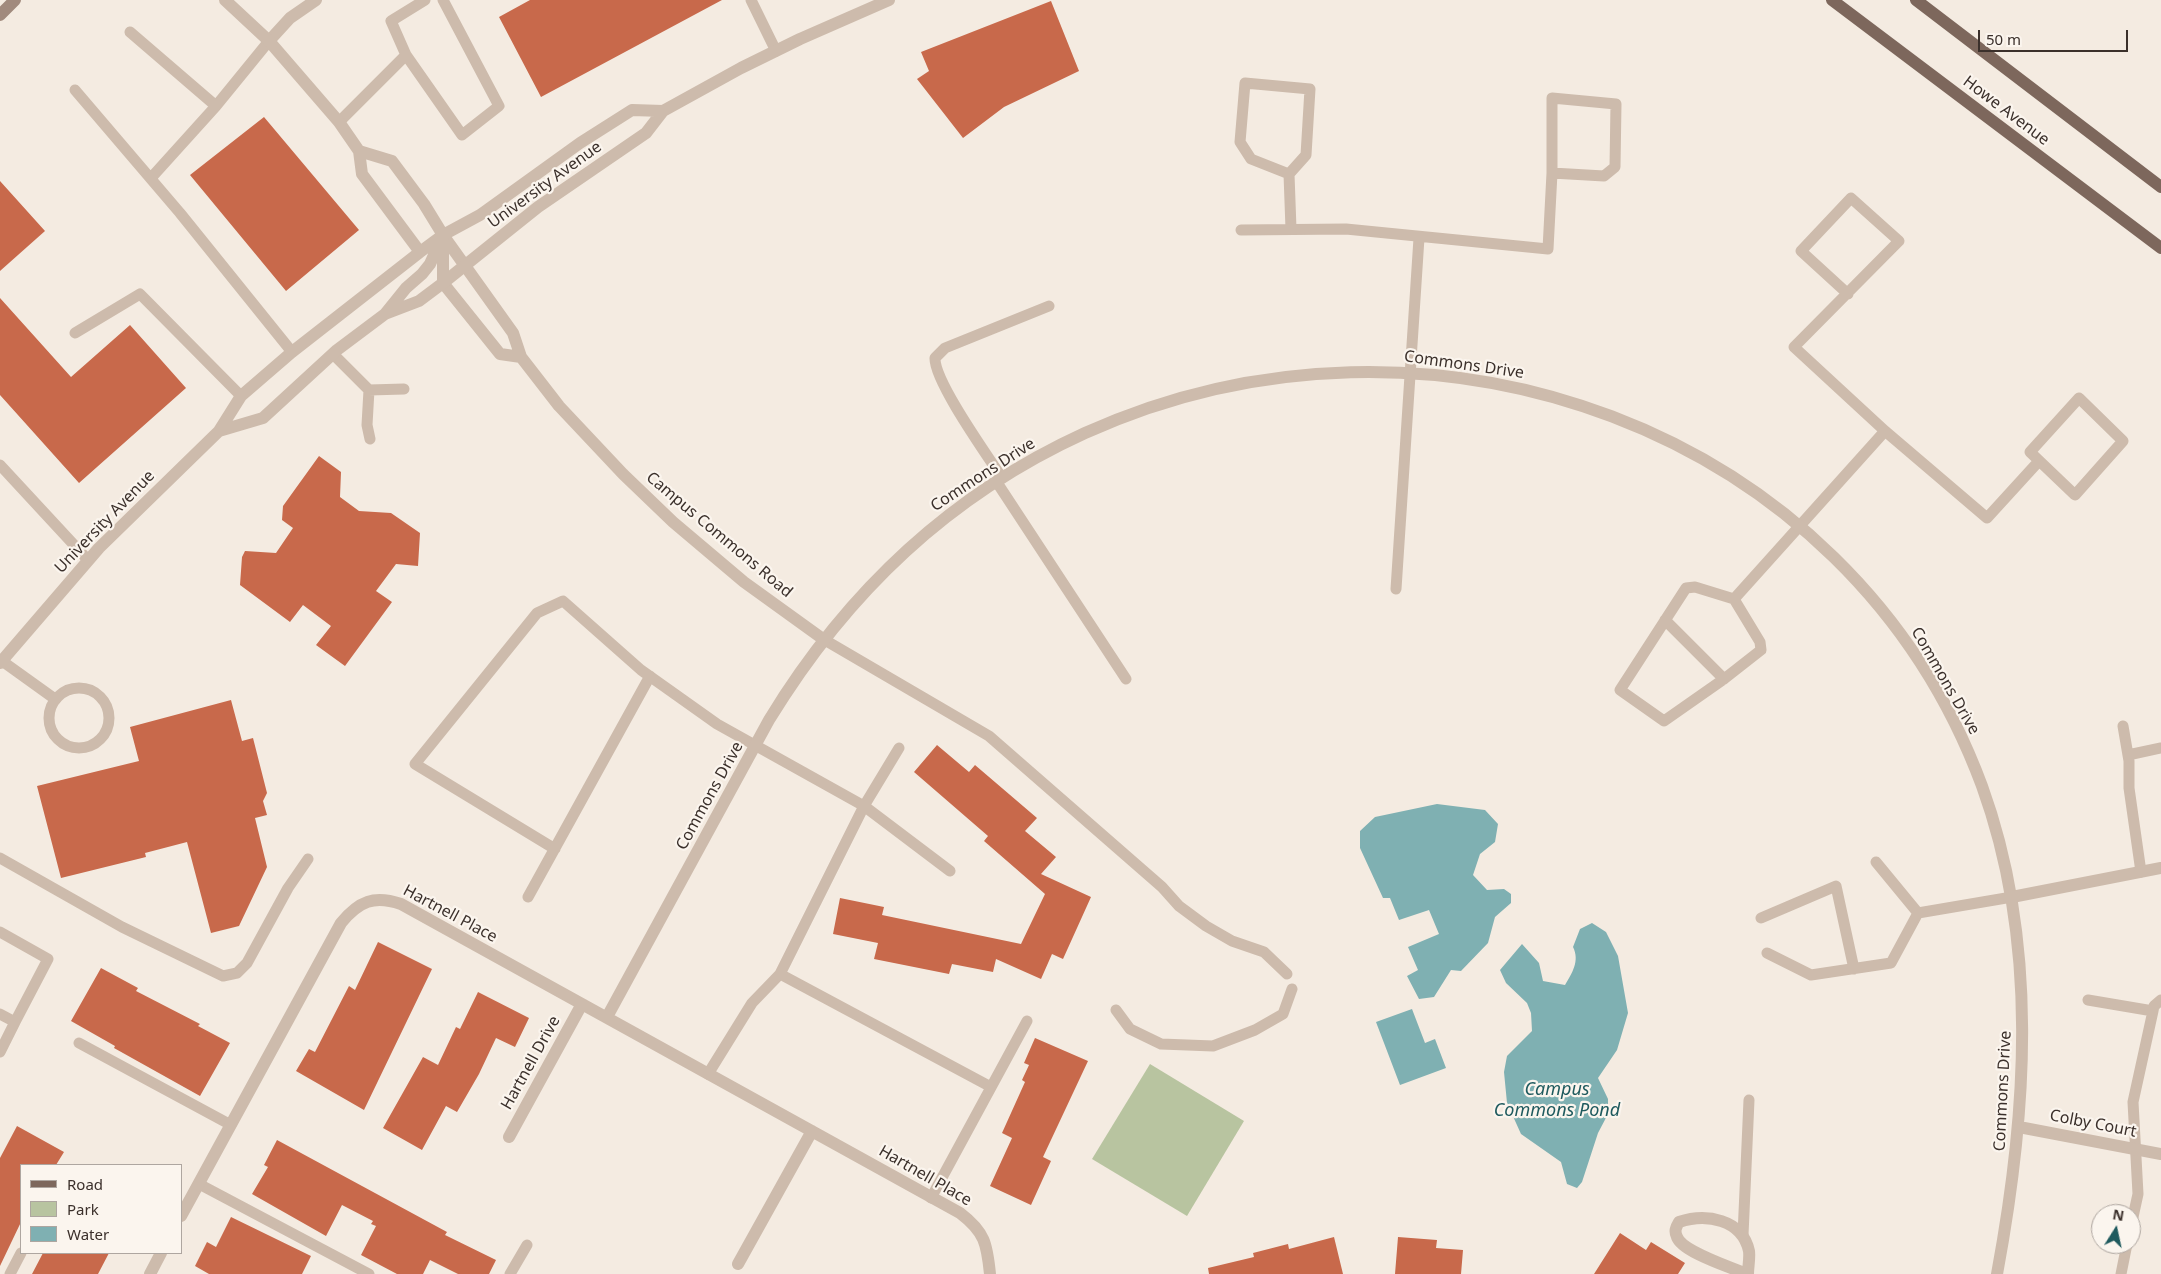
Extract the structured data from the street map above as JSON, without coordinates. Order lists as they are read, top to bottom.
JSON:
{
  "streets": {
    "main road": ["Howe Avenue"],
    "street": [
      "University Avenue",
      "Commons Drive",
      "Campus Commons Road",
      "Hartnell Place",
      "Hartnell Drive",
      "Colby Court"
    ]
  },
  "crossings": [
    ["University Avenue", "Campus Commons Road"],
    ["Commons Drive", "Campus Commons Road"],
    ["Commons Drive", "Hartnell Place"],
    ["Commons Drive", "Colby Court"],
    ["Hartnell Place", "Hartnell Drive"]
  ],
  "water": ["Campus Commons Pond"],
  "legend": ["Road", "Park", "Water"],
  "scale_bar": "50 m",
  "north": "top"
}
